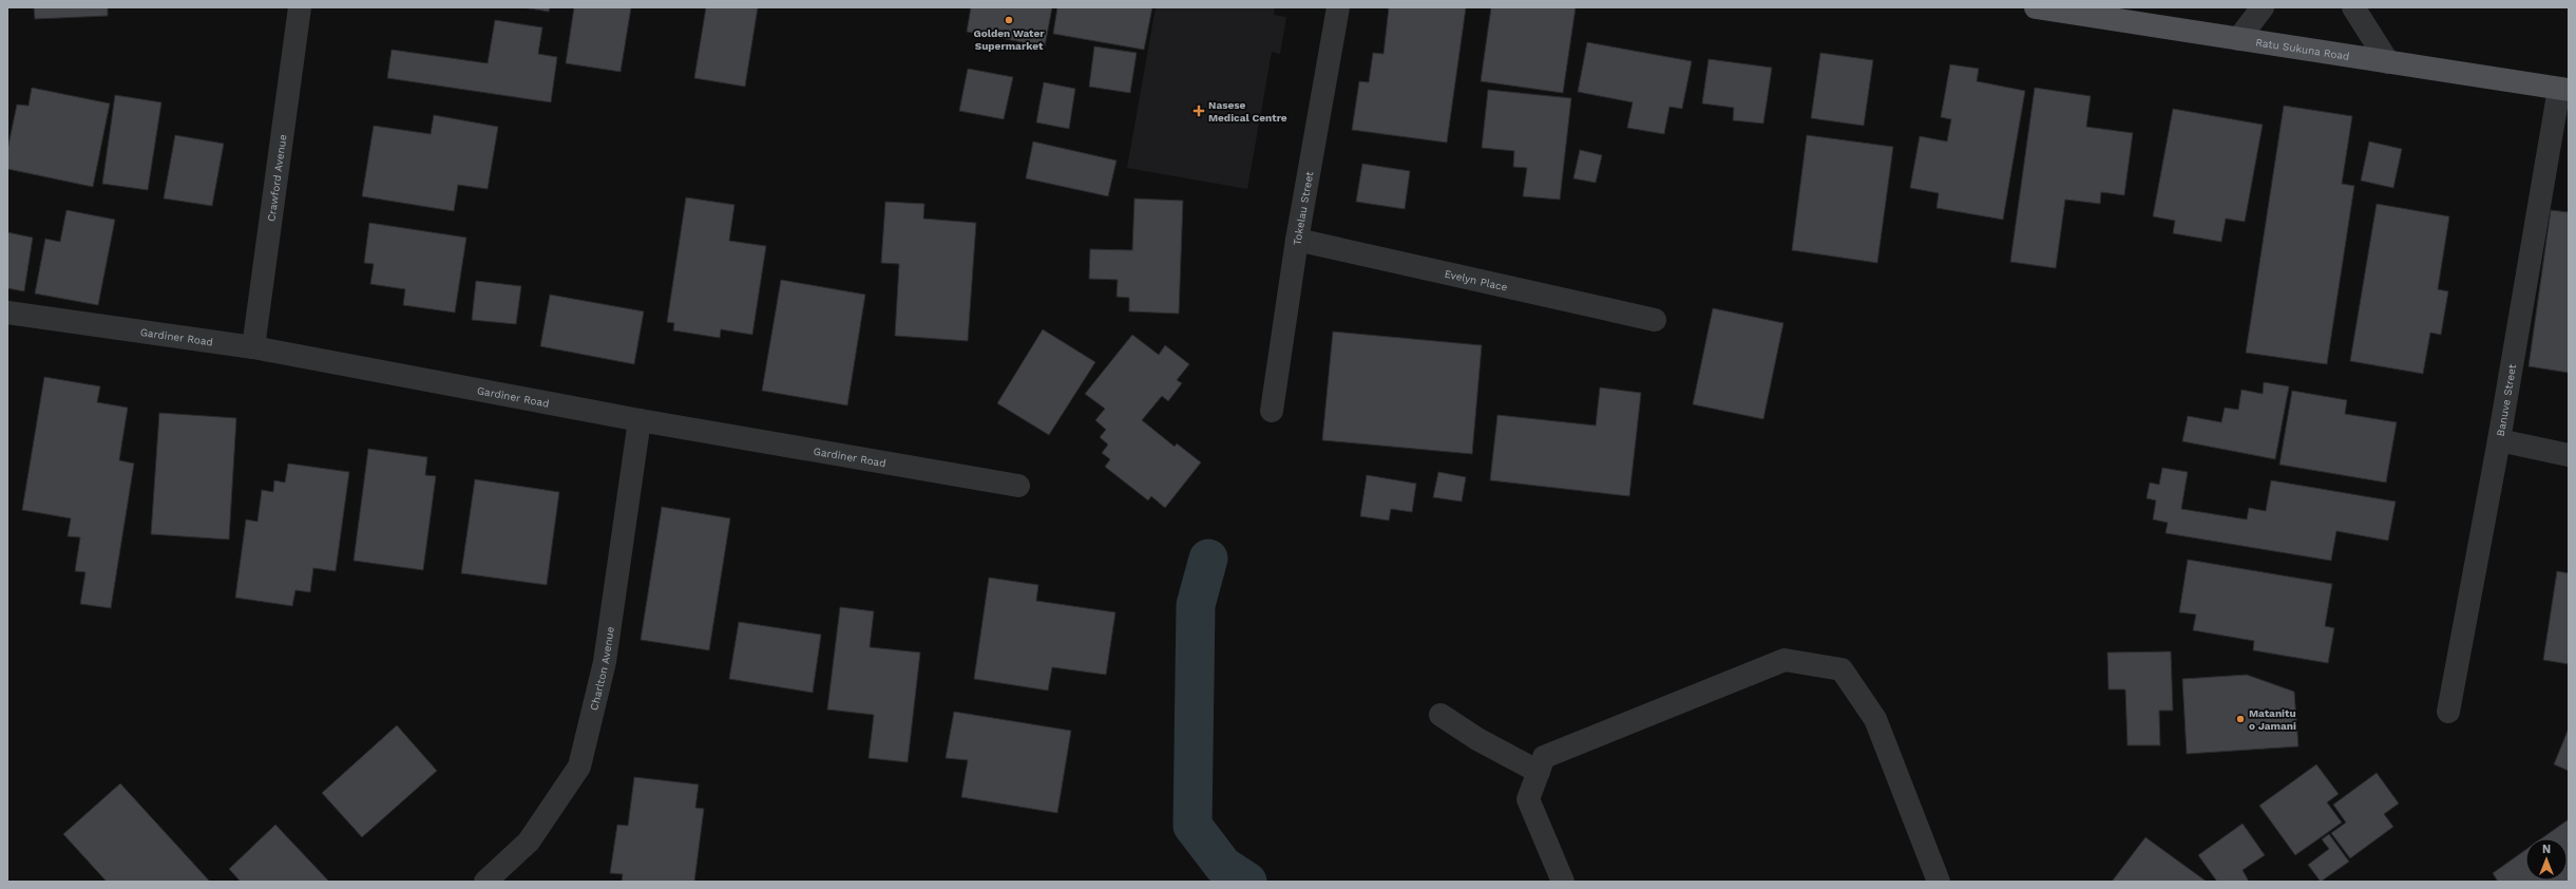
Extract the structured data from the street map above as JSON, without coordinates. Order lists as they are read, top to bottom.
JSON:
{
  "streets": {
    "main road": ["Ratu Sukuna Road"],
    "street": [
      "Crawford Avenue",
      "Tokelau Street",
      "Evelyn Place",
      "Gardiner Road",
      "Banuve Street",
      "Charlton Avenue"
    ]
  },
  "crossings": [
    ["Ratu Sukuna Road", "Banuve Street"],
    ["Crawford Avenue", "Gardiner Road"],
    ["Tokelau Street", "Evelyn Place"],
    ["Gardiner Road", "Charlton Avenue"]
  ],
  "places": {
    "other": ["Golden Water Supermarket", "Matanitu o Jamani"],
    "health": ["Nasese Medical Centre"]
  },
  "north": "top"
}
